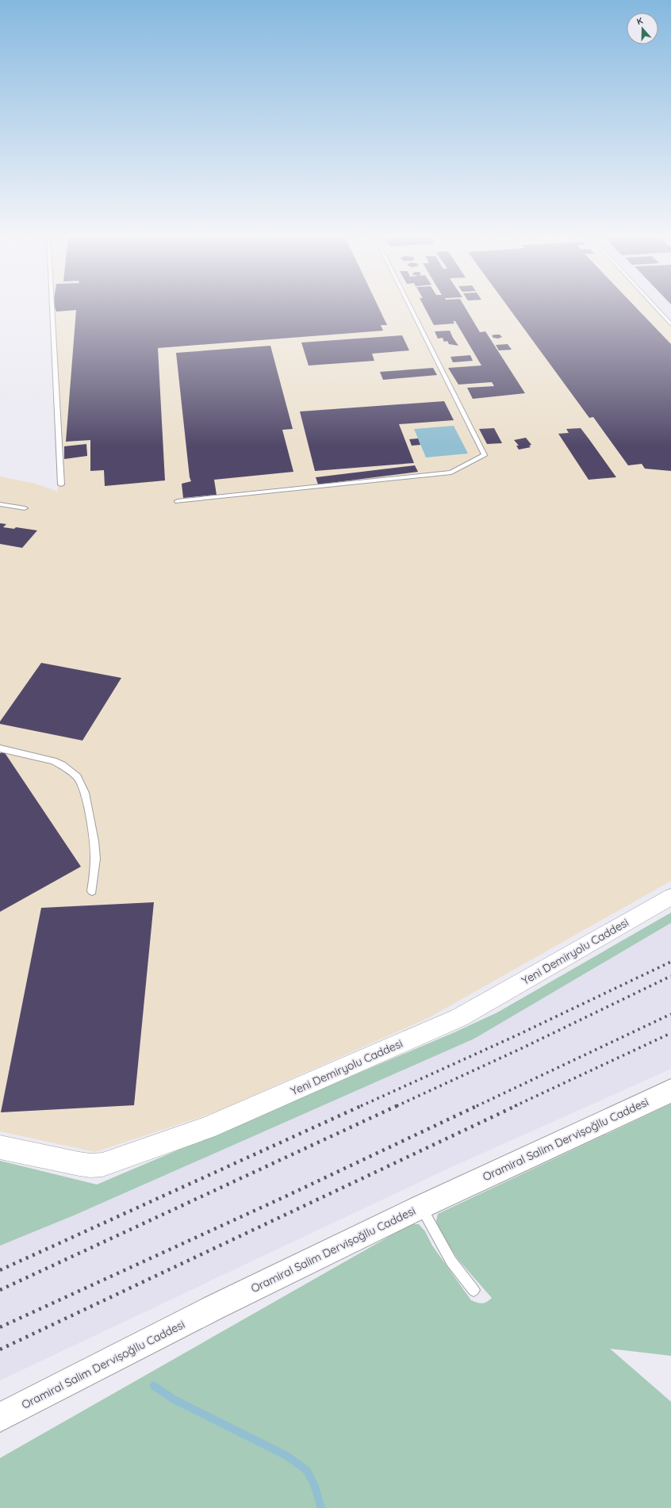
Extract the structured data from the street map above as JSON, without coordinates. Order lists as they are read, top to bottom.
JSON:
{
  "streets": {
    "street": ["Yeni Demiryolu Caddesi", "Oramiral Salim Dervişoğllu Caddesi"]
  },
  "north": "top"
}
